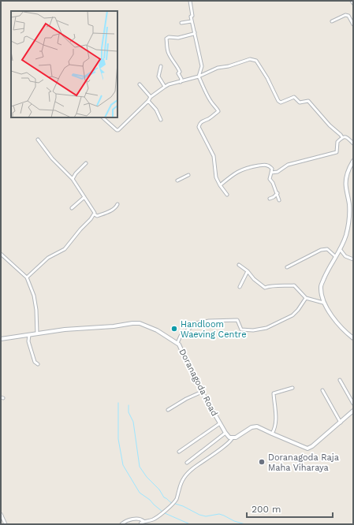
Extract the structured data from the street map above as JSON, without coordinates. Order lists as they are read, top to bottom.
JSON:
{
  "streets": {
    "street": ["Doranagoda Road"]
  },
  "places": ["Handloom Waeving Centre", "Doranagoda Raja Maha Viharaya"],
  "scale_bar": "200 m"
}
